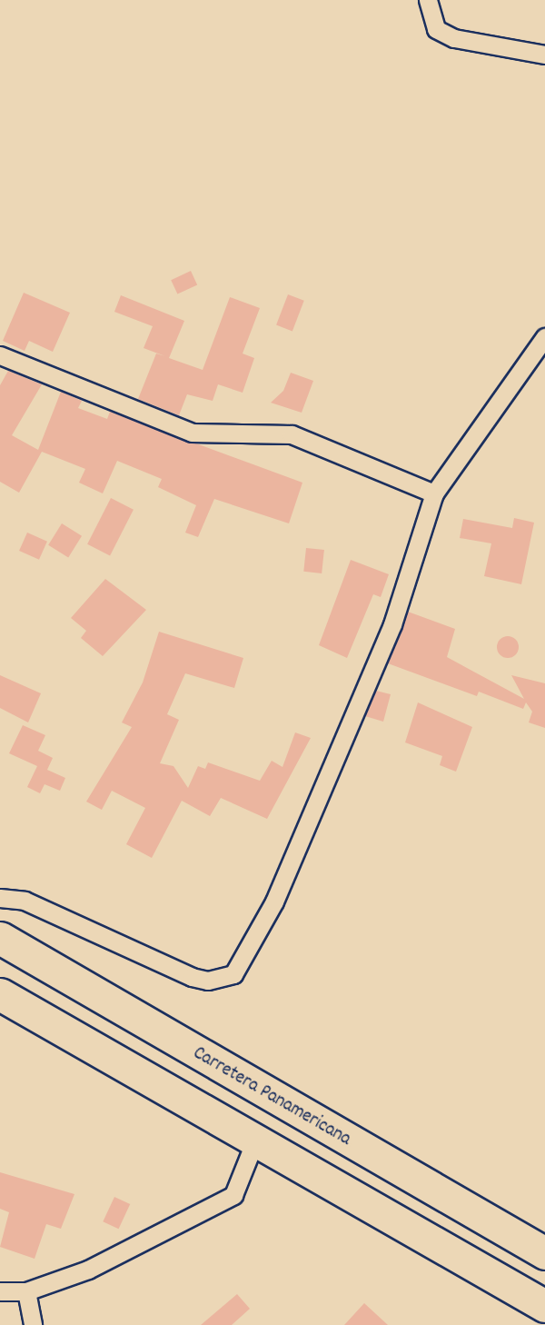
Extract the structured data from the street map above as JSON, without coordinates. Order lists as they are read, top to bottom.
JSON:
{
  "streets": {
    "highway": ["Carretera Panamericana"]
  }
}
